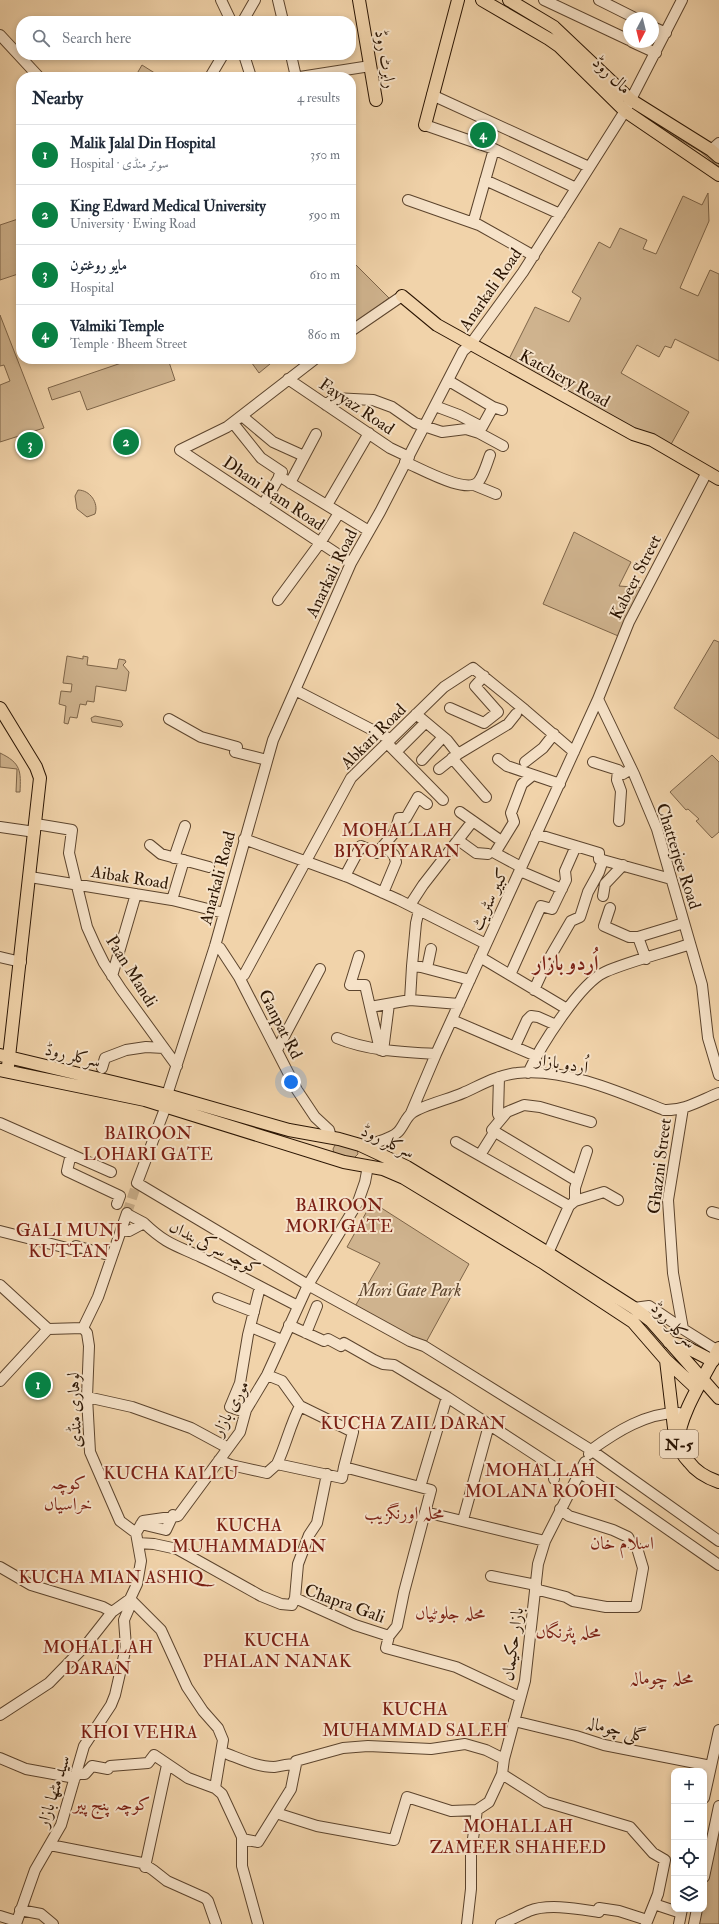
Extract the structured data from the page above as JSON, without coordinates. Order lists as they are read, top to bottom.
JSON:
{
  "streets": {
    "main road": [
      "رابرٹ روڈ",
      "مال روڈ",
      "Katchery Road",
      "سرکلر روڈ",
      "N-5"
    ],
    "street": [
      "Anarkali Road",
      "Fayyaz Road",
      "Dhani Ram Road",
      "Kabeer Street",
      "Abkari Road",
      "Chatterjee Road",
      "Aibak Road",
      "کبیر سٹریٹ",
      "Paan Mandi",
      "Ganpat Rd",
      "اُردو بازار",
      "Ghazni Street",
      "کوچہ سرکی بنداں",
      "موری بازار",
      "لوہاری منڈی",
      "Chapra Gali",
      "بازار حکیماں",
      "گلی چومالہ",
      "سید مٹھا بازار"
    ]
  },
  "crossings": [
    ["مال روڈ", "Anarkali Road"],
    ["Anarkali Road", "Katchery Road"],
    ["Anarkali Road", "Fayyaz Road"],
    ["Anarkali Road", "Dhani Ram Road"],
    ["Anarkali Road", "Aibak Road"],
    ["Anarkali Road", "Paan Mandi"],
    ["Anarkali Road", "Ganpat Rd"],
    ["Anarkali Road", "سرکلر روڈ"],
    ["Katchery Road", "Kabeer Street"],
    ["Kabeer Street", "Chatterjee Road"],
    ["Kabeer Street", "کبیر سٹریٹ"],
    ["Abkari Road", "کبیر سٹریٹ"],
    ["Abkari Road", "Ganpat Rd"],
    ["Chatterjee Road", "کبیر سٹریٹ"],
    ["Aibak Road", "Paan Mandi"],
    ["کبیر سٹریٹ", "اُردو بازار"],
    ["Ganpat Rd", "سرکلر روڈ"],
    ["سرکلر روڈ", "اُردو بازار"],
    ["سرکلر روڈ", "موری بازار"],
    ["سرکلر روڈ", "N-5"],
    ["اُردو بازار", "Ghazni Street"],
    ["کوچہ سرکی بنداں", "موری بازار"],
    ["موری بازار", "لوہاری منڈی"],
    ["موری بازار", "Chapra Gali"],
    ["لوہاری منڈی", "Chapra Gali"],
    ["بازار حکیماں", "گلی چومالہ"]
  ],
  "districts": [
    "MOHALLAH BIYOPIYARAN",
    "اُردو بازار",
    "BAIROON LOHARI GATE",
    "BAIROON MORI GATE",
    "GALI MUNJ KUTTAN",
    "KUCHA ZAIL DARAN",
    "MOHALLAH MOLANA ROOHI",
    "KUCHA KALLU",
    "کوچہ خراسیاں",
    "محلہ اورنگزیب",
    "KUCHA MUHAMMADIAN",
    "اسلام خان",
    "KUCHA MIAN ASHIQ",
    "محلہ جلوٹیاں",
    "محلہ پٹرنگاں",
    "KUCHA PHALAN NANAK",
    "MOHALLAH DARAN",
    "محلہ چومالہ",
    "KUCHA MUHAMMAD SALEH",
    "KHOI VEHRA",
    "کوچہ پنج پیر",
    "MOHALLAH ZAMEER SHAHEED"
  ],
  "parks": ["Mori Gate Park"],
  "north": "bottom",
  "page": {
    "search": "Search here",
    "heading": ["Nearby", "4 results"],
    "pins": [
      "4",
      "2",
      "3",
      "1"
    ],
    "list": [
      {
        "mark": "1",
        "name": "Malik Jalal Din Hospital",
        "note": "Hospital · سوتر منڈی",
        "value": "350 m"
      },
      {
        "mark": "2",
        "name": "King Edward Medical University",
        "note": "University · Ewing Road",
        "value": "590 m"
      },
      {
        "mark": "3",
        "name": "مایو روغتون",
        "note": "Hospital",
        "value": "610 m"
      },
      {
        "mark": "4",
        "name": "Valmiki Temple",
        "note": "Temple · Bheem Street",
        "value": "860 m"
      }
    ],
    "map_buttons": ["+", "−"]
  }
}
